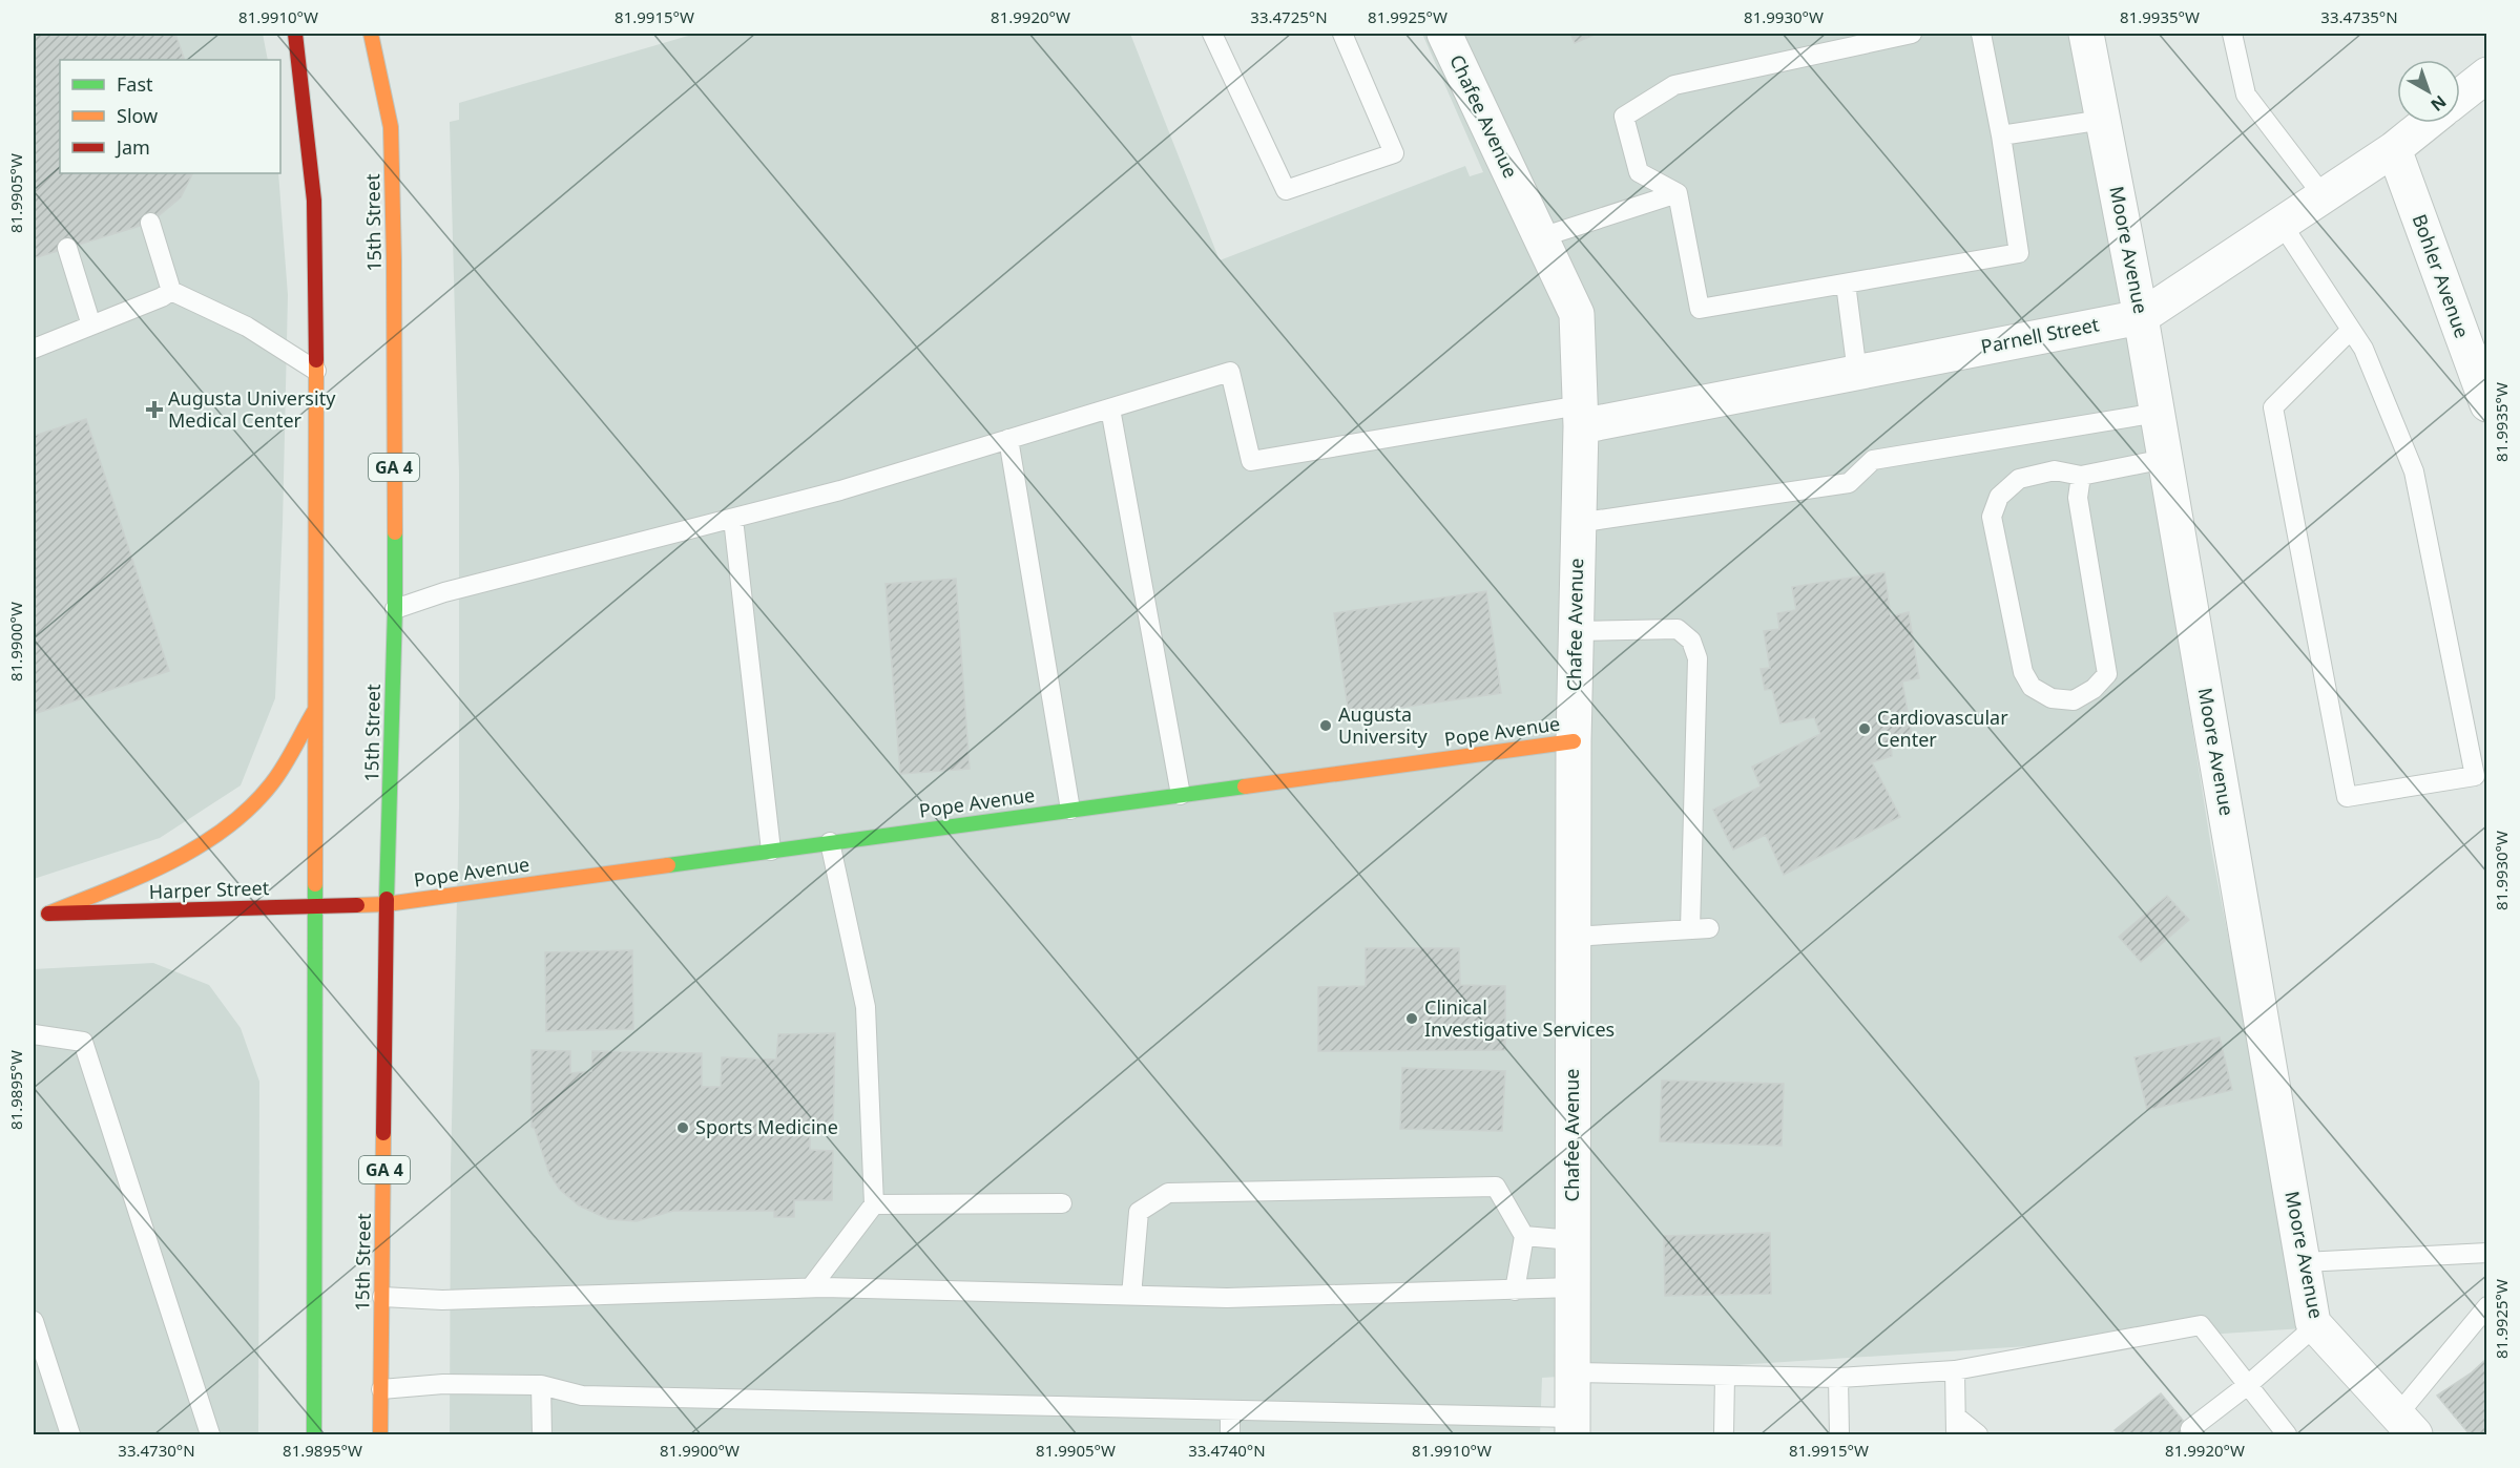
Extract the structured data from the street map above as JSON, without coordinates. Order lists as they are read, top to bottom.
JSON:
{
  "streets": {
    "main road": [
      "15th Street",
      "GA 4",
      "Pope Avenue",
      "Harper Street"
    ],
    "street": [
      "Chafee Avenue",
      "Moore Avenue",
      "Bohler Avenue",
      "Parnell Street"
    ]
  },
  "crossings": [
    ["Chafee Avenue", "Parnell Street"],
    ["Chafee Avenue", "Pope Avenue"],
    ["15th Street", "Pope Avenue"],
    ["15th Street", "Harper Street"],
    ["Moore Avenue", "Parnell Street"],
    ["Bohler Avenue", "Parnell Street"],
    ["Pope Avenue", "Harper Street"]
  ],
  "places": {
    "health": ["Augusta University Medical Center"],
    "other": [
      "Augusta University",
      "Cardiovascular Center",
      "Clinical Investigative Services",
      "Sports Medicine"
    ]
  },
  "legend": ["Fast", "Slow", "Jam"],
  "north": "bottom right",
  "coordinates": [
    "81.9910°W",
    "81.9915°W",
    "81.9920°W",
    "33.4725°N",
    "81.9925°W",
    "81.9930°W",
    "81.9935°W",
    "33.4735°N",
    "81.9905°W",
    "81.9900°W",
    "81.9895°W",
    "33.4730°N",
    "33.4740°N"
  ]
}
